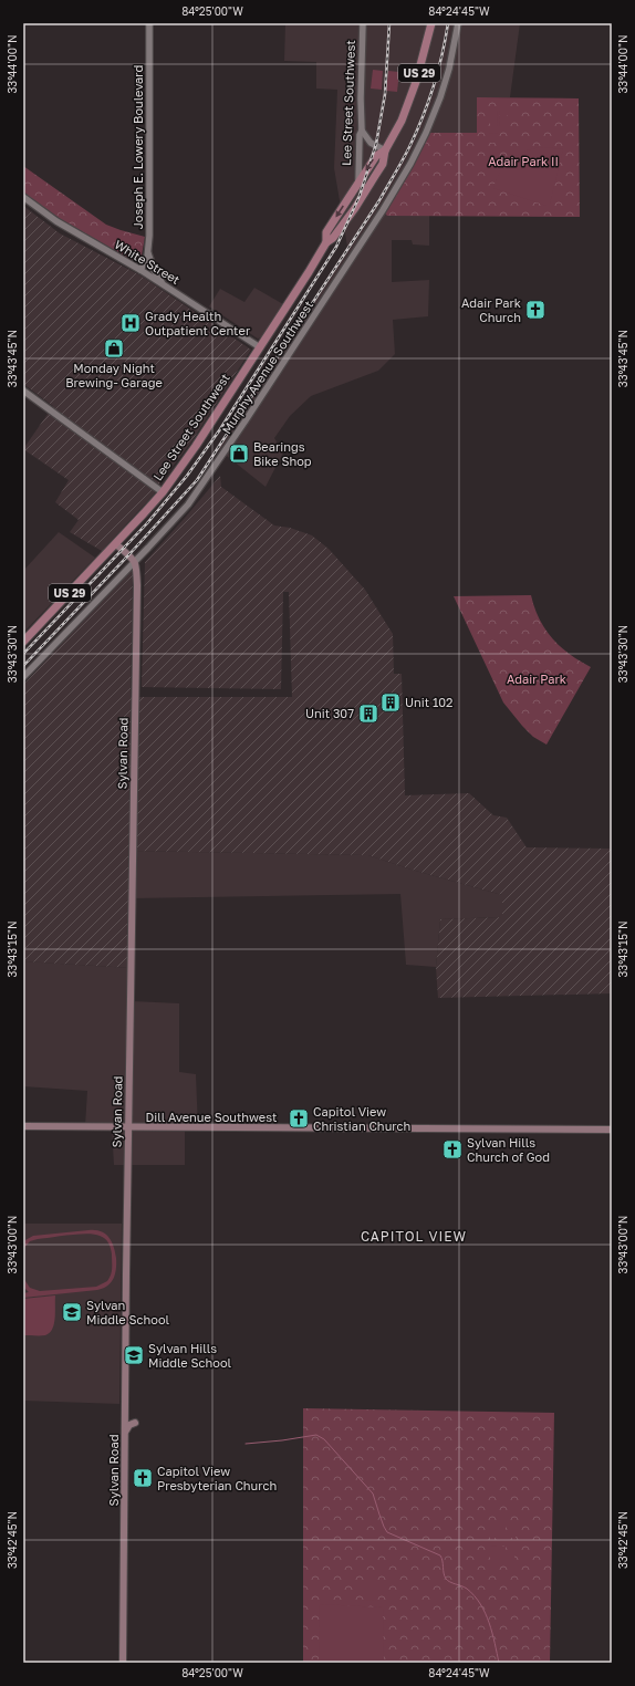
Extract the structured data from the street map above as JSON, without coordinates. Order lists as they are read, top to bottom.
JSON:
{
  "streets": {
    "main road": [
      "US 29",
      "Lee Street Southwest",
      "Sylvan Road",
      "Dill Avenue Southwest"
    ],
    "street": ["Joseph E. Lowery Boulevard", "White Street", "Murphy Avenue Southwest"]
  },
  "crossings": [
    ["US 29", "Lee Street Southwest"],
    ["Lee Street Southwest", "White Street"],
    ["Joseph E. Lowery Boulevard", "White Street"],
    ["Murphy Avenue Southwest", "Sylvan Road"],
    ["Sylvan Road", "Dill Avenue Southwest"]
  ],
  "districts": ["CAPITOL VIEW"],
  "parks": ["Adair Park II", "Adair Park"],
  "places": {
    "church": [
      "Adair Park Church",
      "Capitol View Christian Church",
      "Sylvan Hills Church of God",
      "Capitol View Presbyterian Church"
    ],
    "hospital": ["Grady Health Outpatient Center"],
    "shop": ["Monday Night Brewing- Garage", "Bearings Bike Shop"],
    "building": ["Unit 102", "Unit 307"],
    "school or university": ["Sylvan Middle School", "Sylvan Hills Middle School"]
  },
  "coordinates": [
    "84°25'00\"W",
    "84°24'45\"W",
    "33°44'00\"N",
    "33°43'45\"N",
    "33°43'30\"N",
    "33°43'15\"N",
    "33°43'00\"N",
    "33°42'45\"N"
  ]
}
